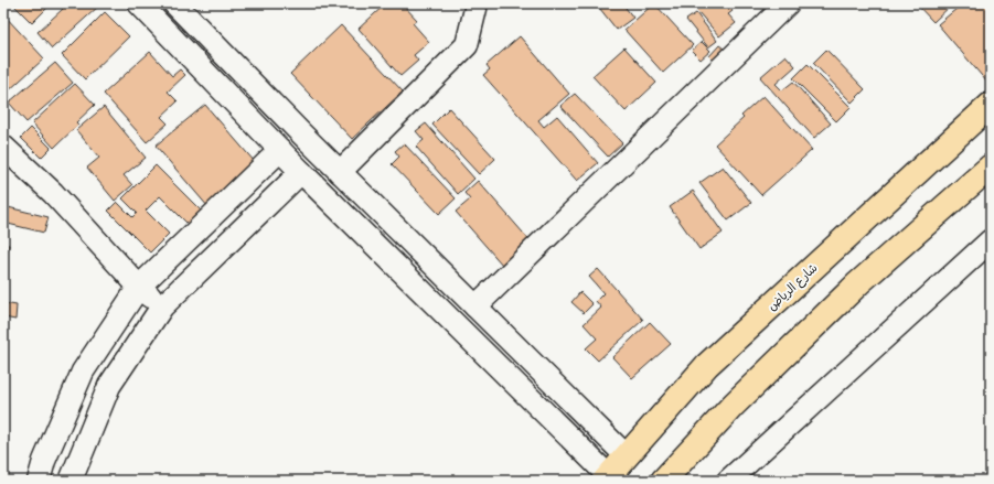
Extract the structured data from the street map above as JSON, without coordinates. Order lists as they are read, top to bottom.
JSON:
{
  "streets": {
    "main road": ["شارع الرياض"]
  }
}
